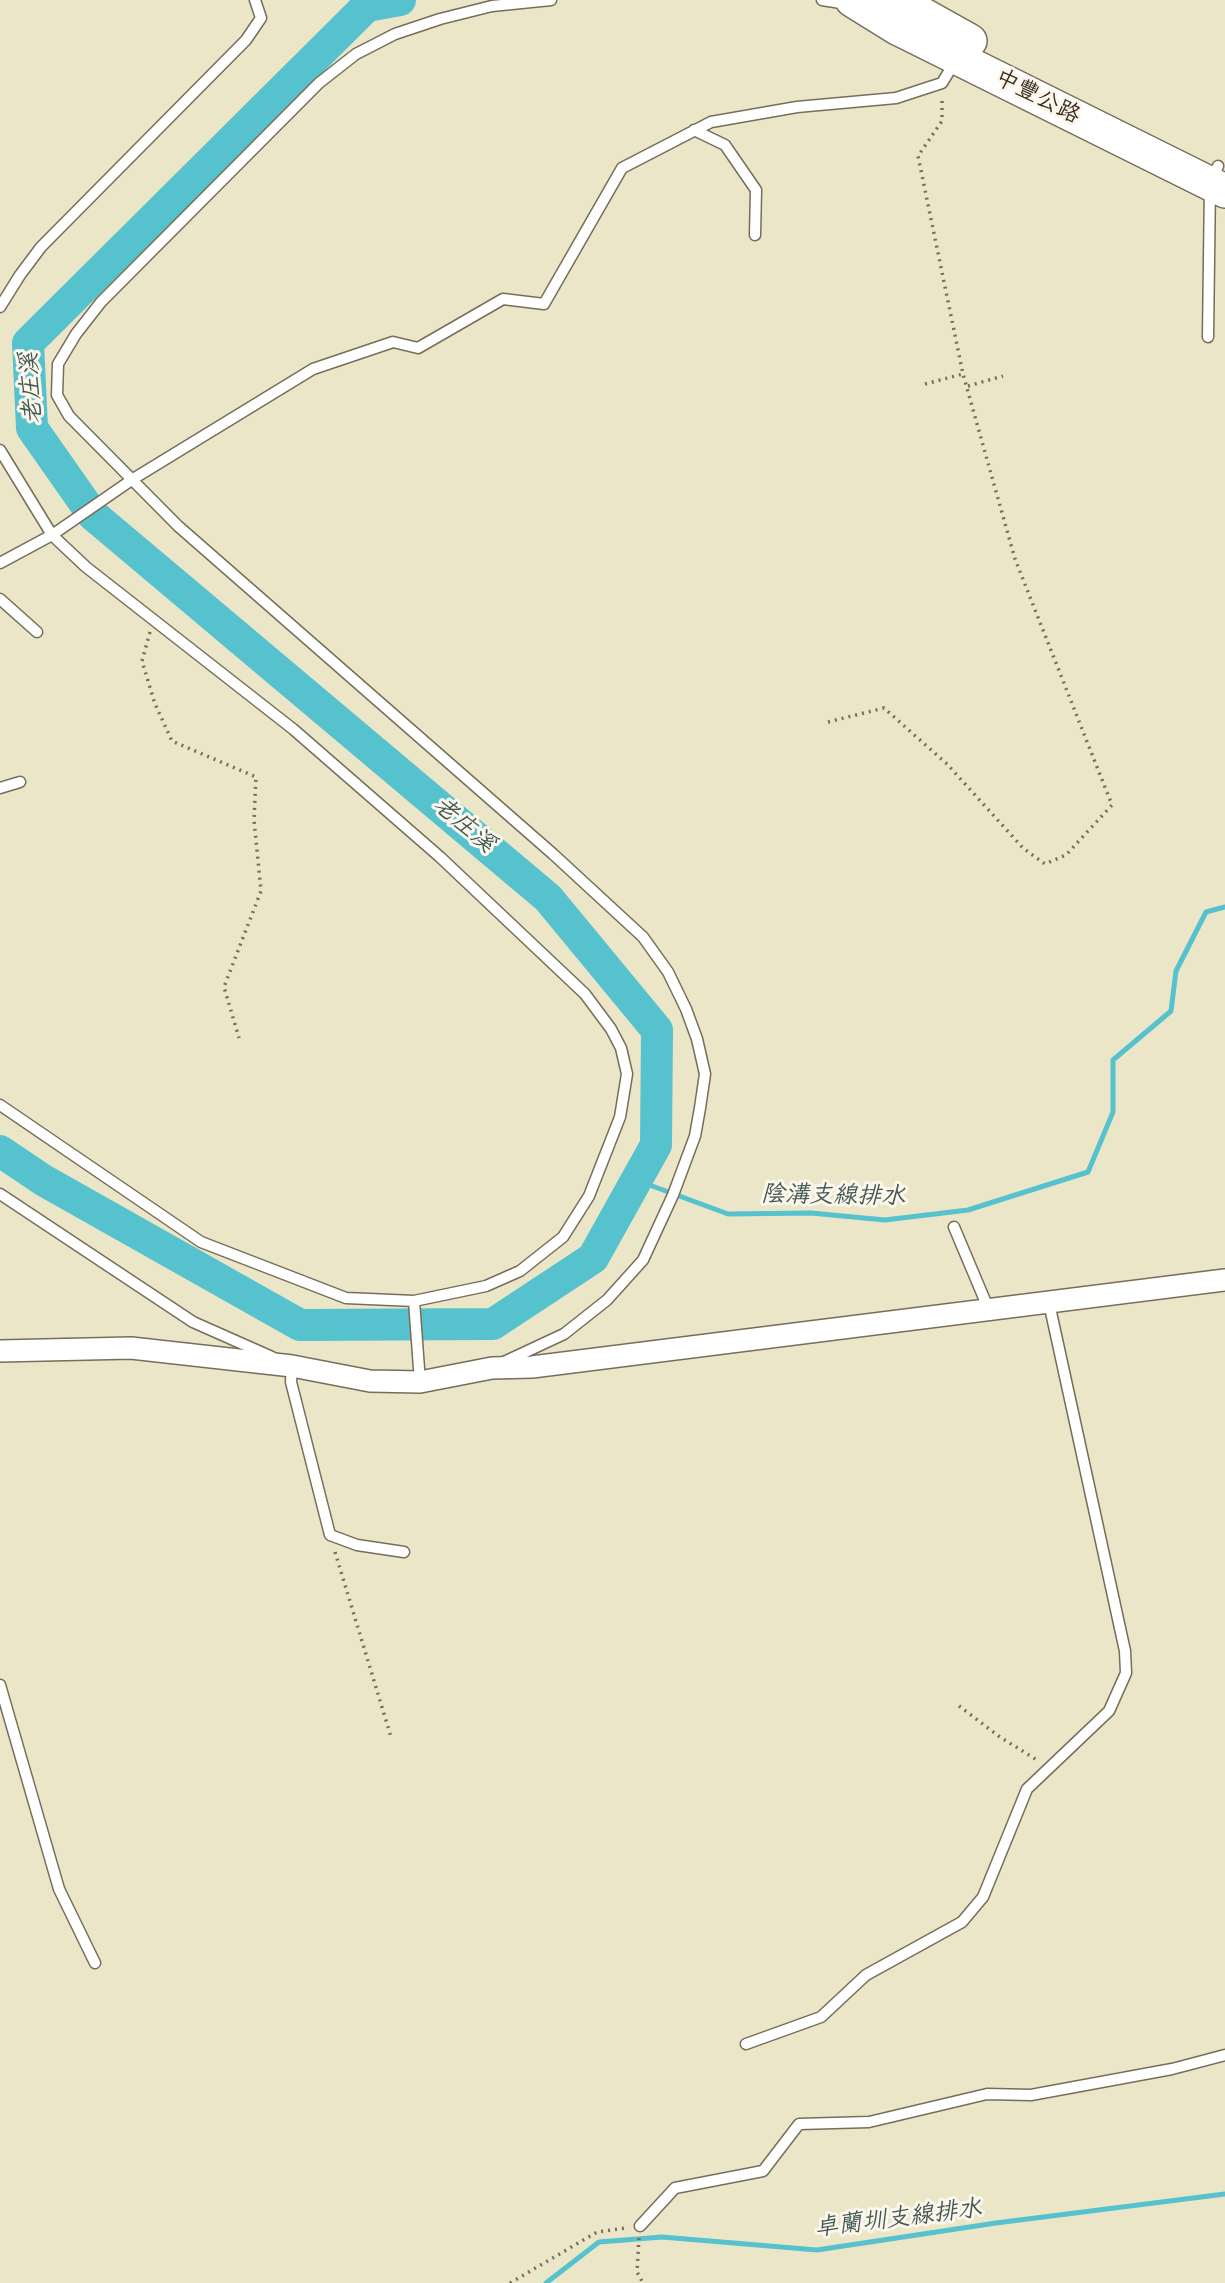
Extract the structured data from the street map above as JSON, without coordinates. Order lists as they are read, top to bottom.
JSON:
{
  "streets": {
    "main road": ["中豐公路"]
  },
  "water": ["老庄溪", "陰溝支線排水", "卓蘭圳支線排水"]
}
